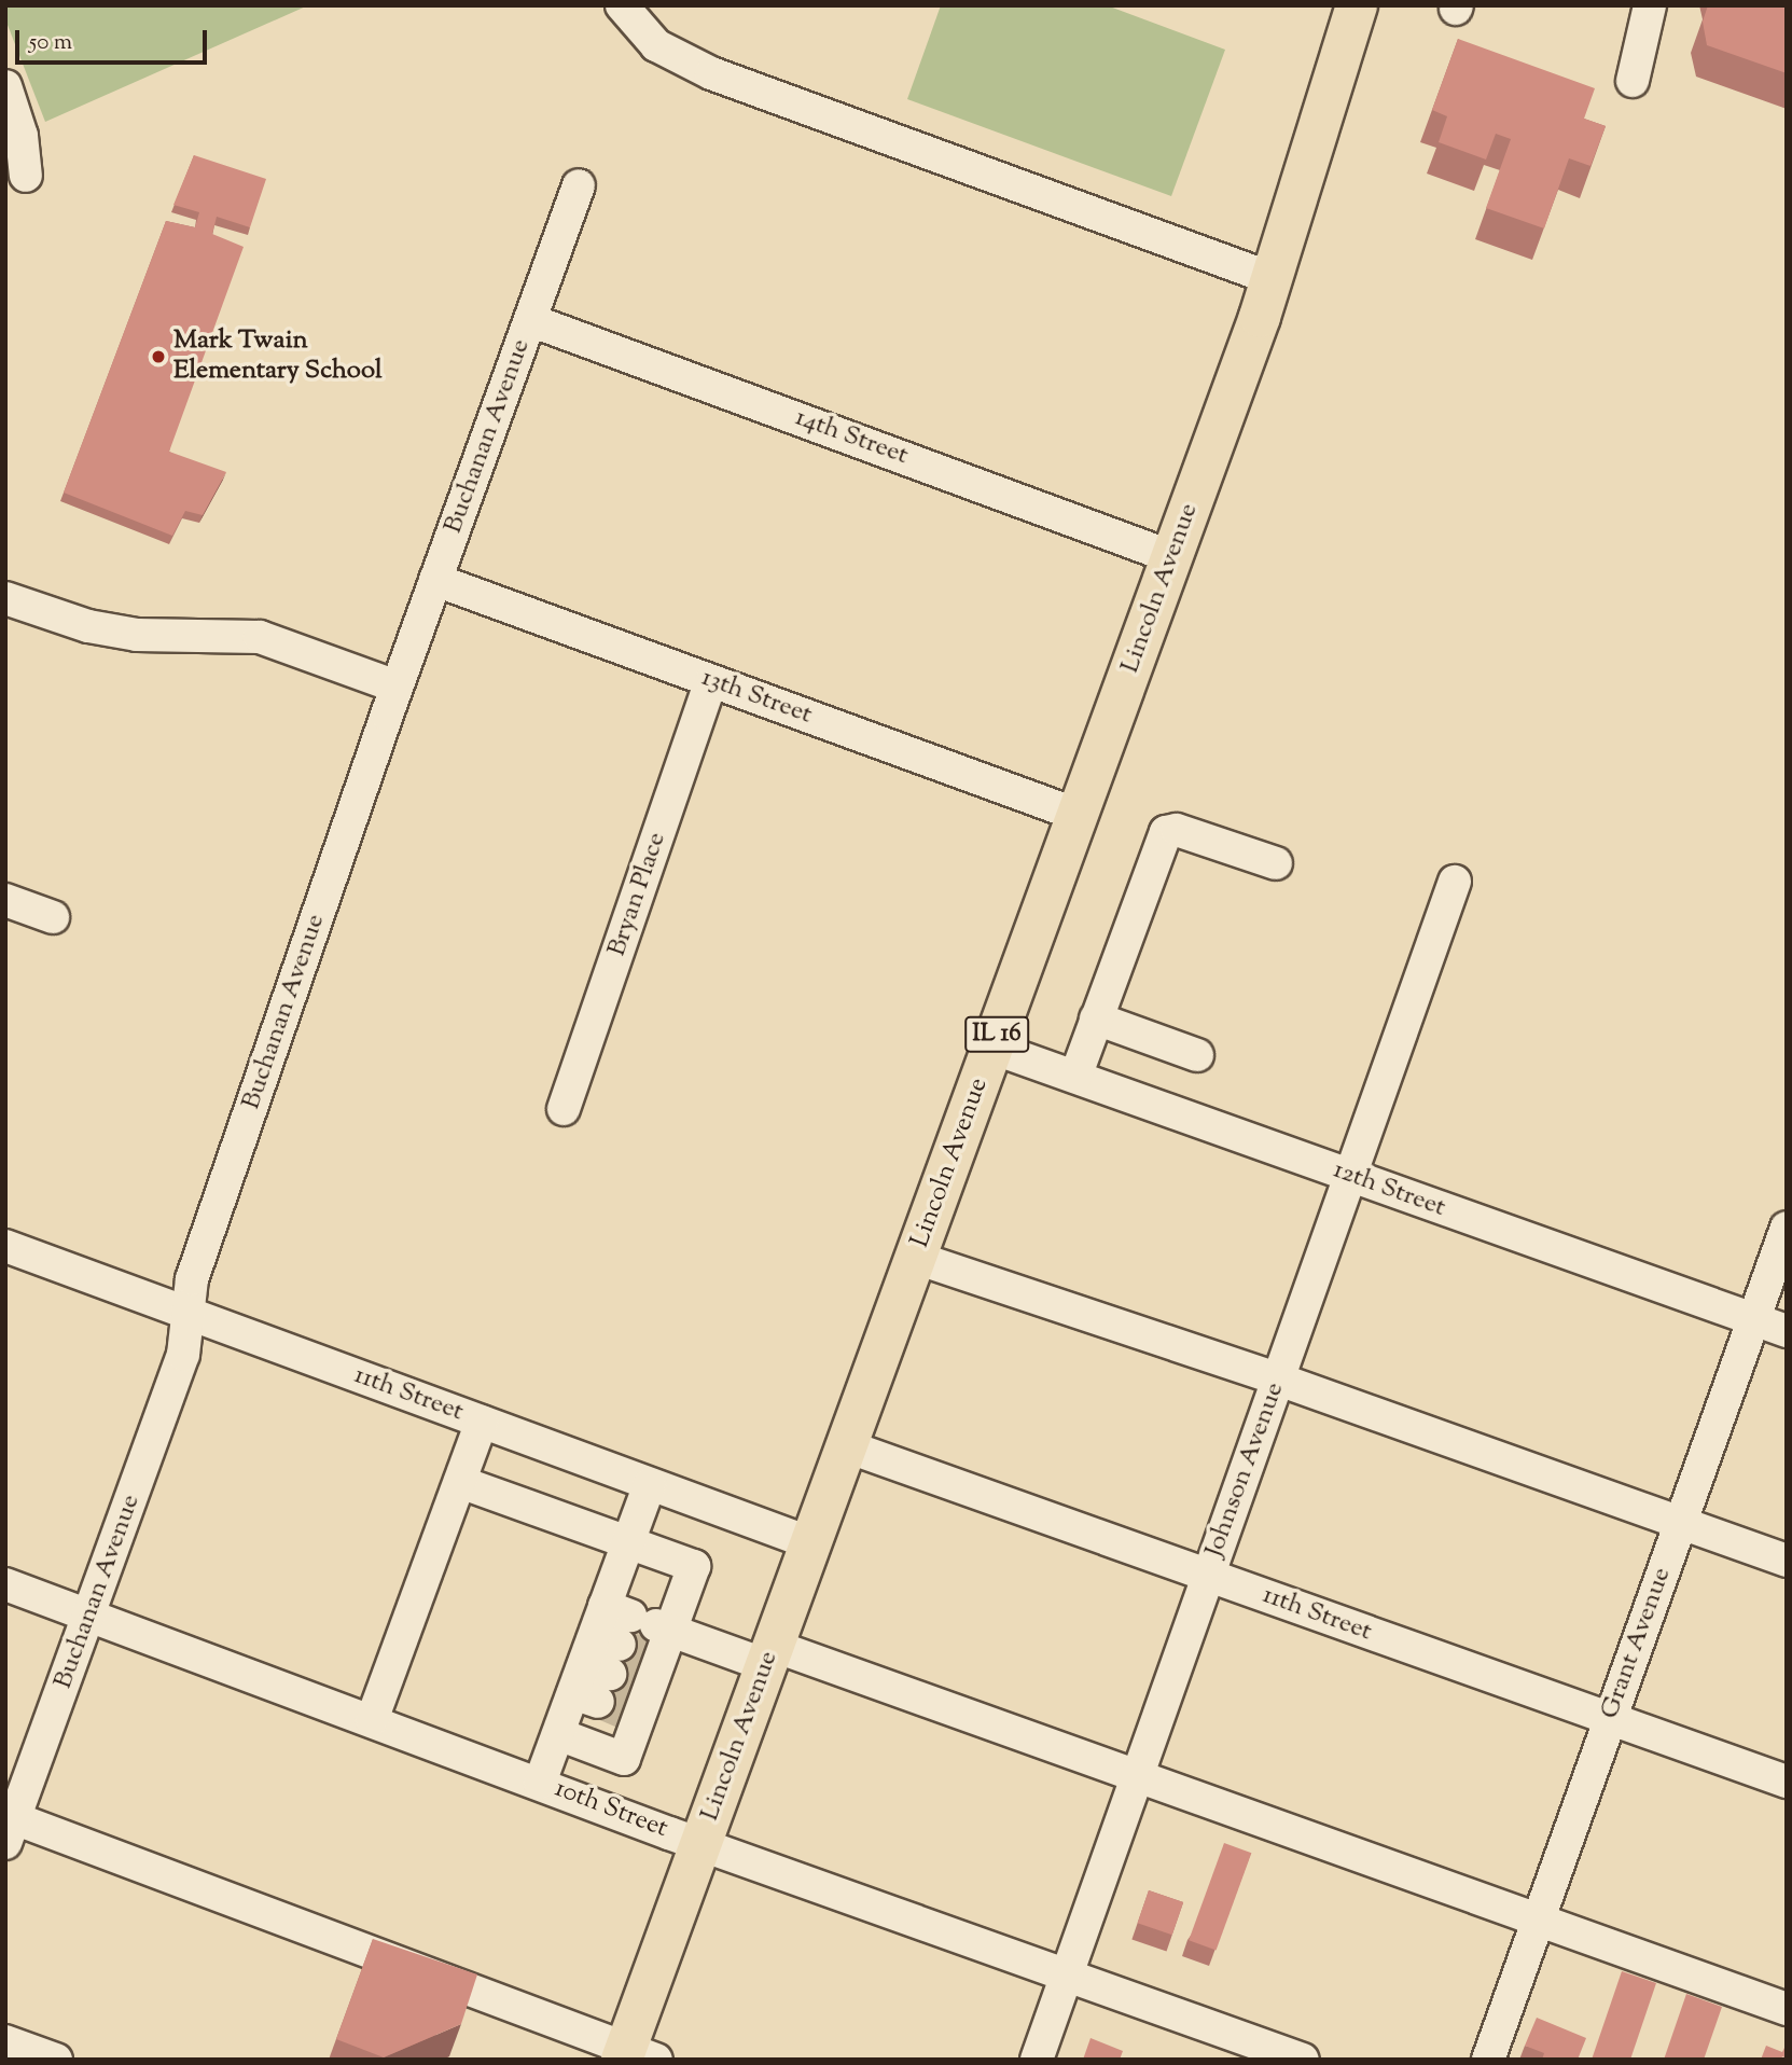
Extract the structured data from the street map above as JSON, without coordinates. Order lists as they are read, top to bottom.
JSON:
{
  "streets": {
    "main road": ["Lincoln Avenue", "IL 16"],
    "street": [
      "Buchanan Avenue",
      "14th Street",
      "13th Street",
      "Bryan Place",
      "12th Street",
      "11th Street",
      "Johnson Avenue",
      "Grant Avenue",
      "10th Street"
    ]
  },
  "crossings": [
    ["Buchanan Avenue", "14th Street"],
    ["Buchanan Avenue", "13th Street"],
    ["Buchanan Avenue", "11th Street"],
    ["Buchanan Avenue", "10th Street"],
    ["14th Street", "Lincoln Avenue"],
    ["Lincoln Avenue", "13th Street"],
    ["Lincoln Avenue", "12th Street"],
    ["Lincoln Avenue", "11th Street"],
    ["Lincoln Avenue", "10th Street"],
    ["13th Street", "Bryan Place"],
    ["12th Street", "Johnson Avenue"],
    ["12th Street", "Grant Avenue"],
    ["11th Street", "Johnson Avenue"],
    ["11th Street", "Grant Avenue"],
    ["Johnson Avenue", "10th Street"]
  ],
  "places": ["Mark Twain Elementary School"],
  "scale_bar": "50 m"
}
